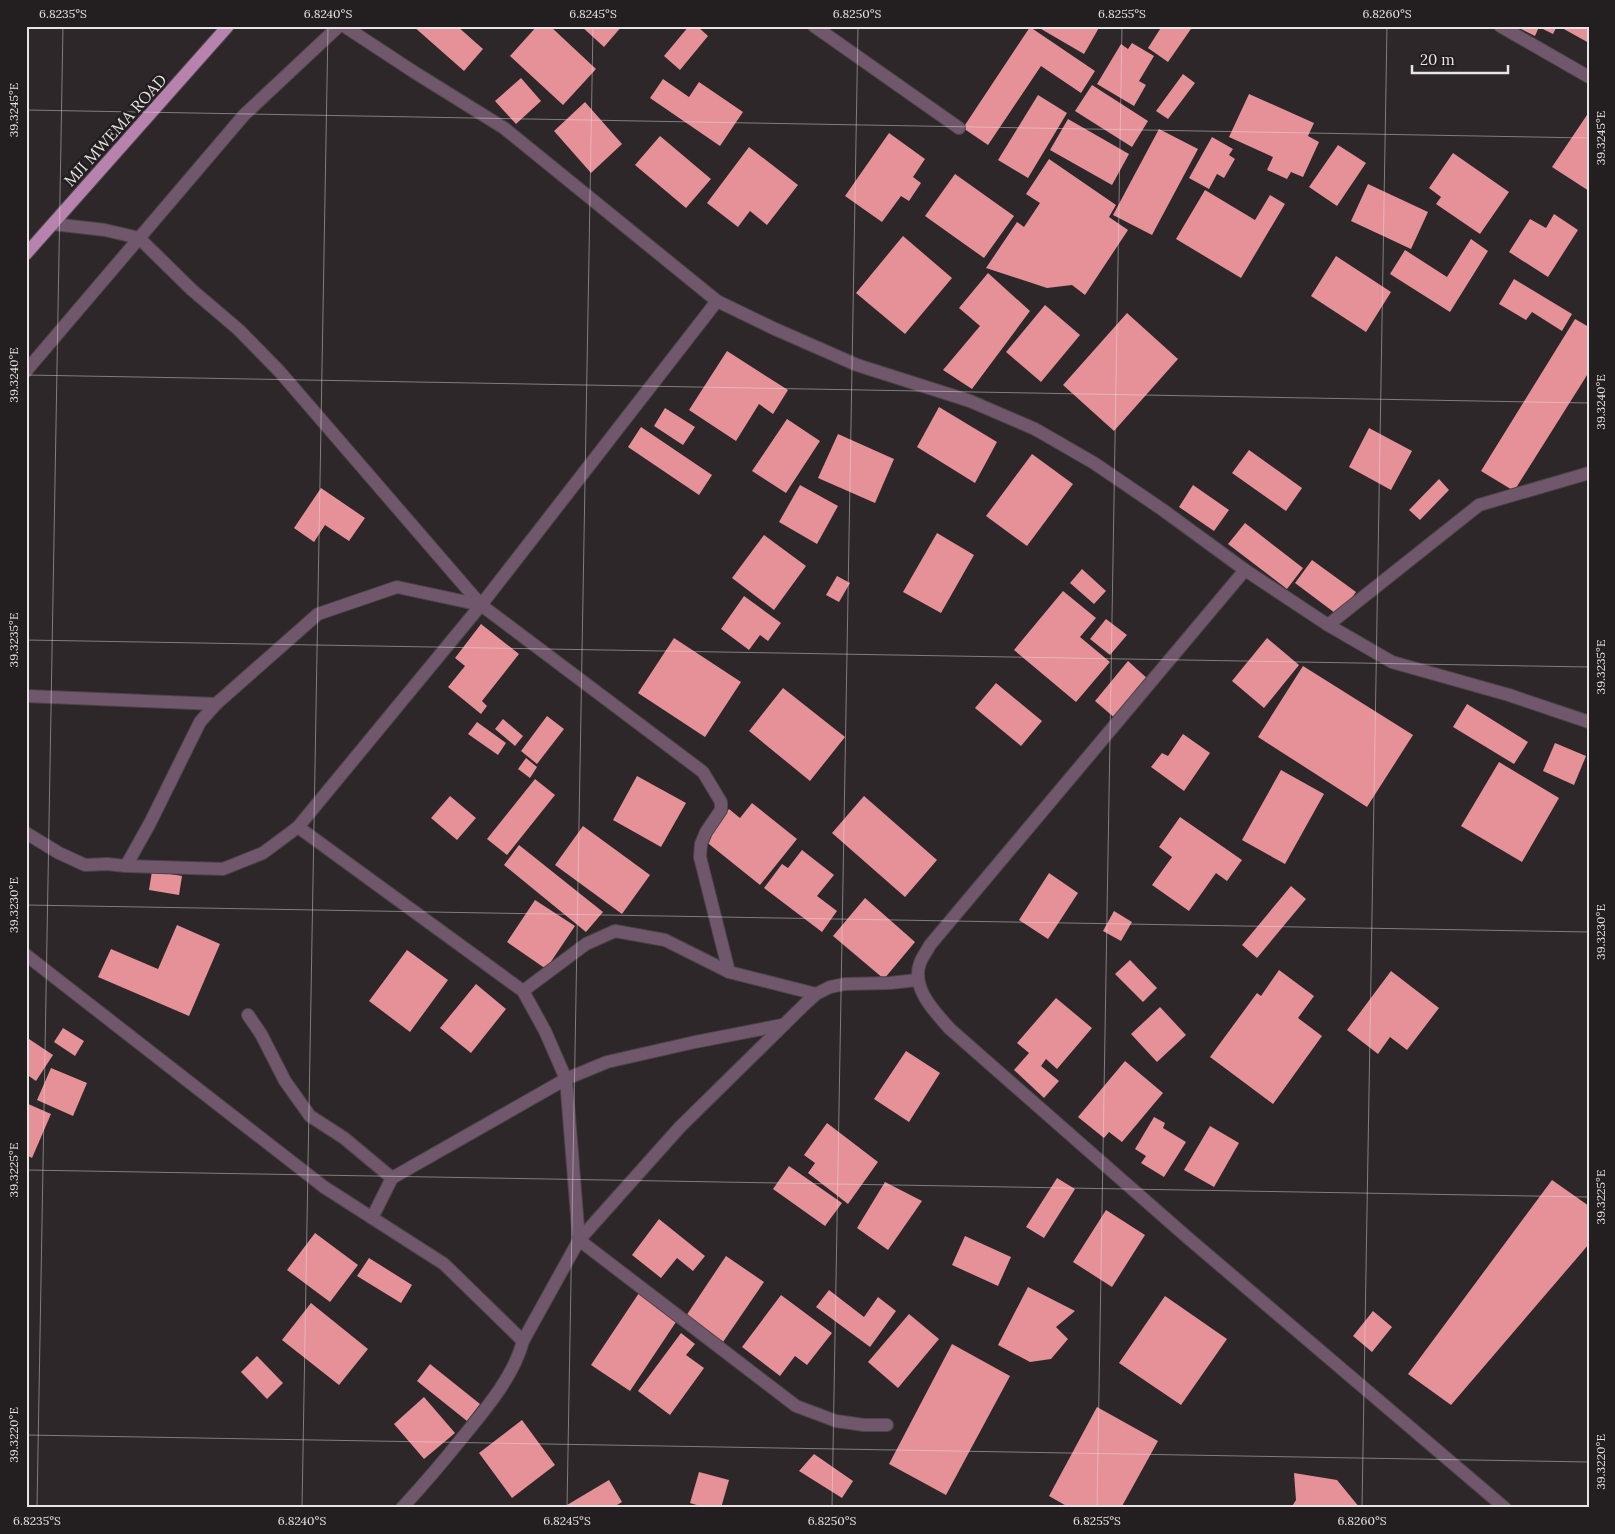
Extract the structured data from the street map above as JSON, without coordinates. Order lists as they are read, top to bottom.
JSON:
{
  "streets": {
    "main road": ["MJI MWEMA ROAD"]
  },
  "scale_bar": "20 m",
  "coordinates": [
    "6.8235°S",
    "6.8240°S",
    "6.8245°S",
    "6.8250°S",
    "6.8255°S",
    "6.8260°S",
    "39.3245°E",
    "39.3240°E",
    "39.3235°E",
    "39.3230°E",
    "39.3225°E",
    "39.3220°E"
  ]
}
